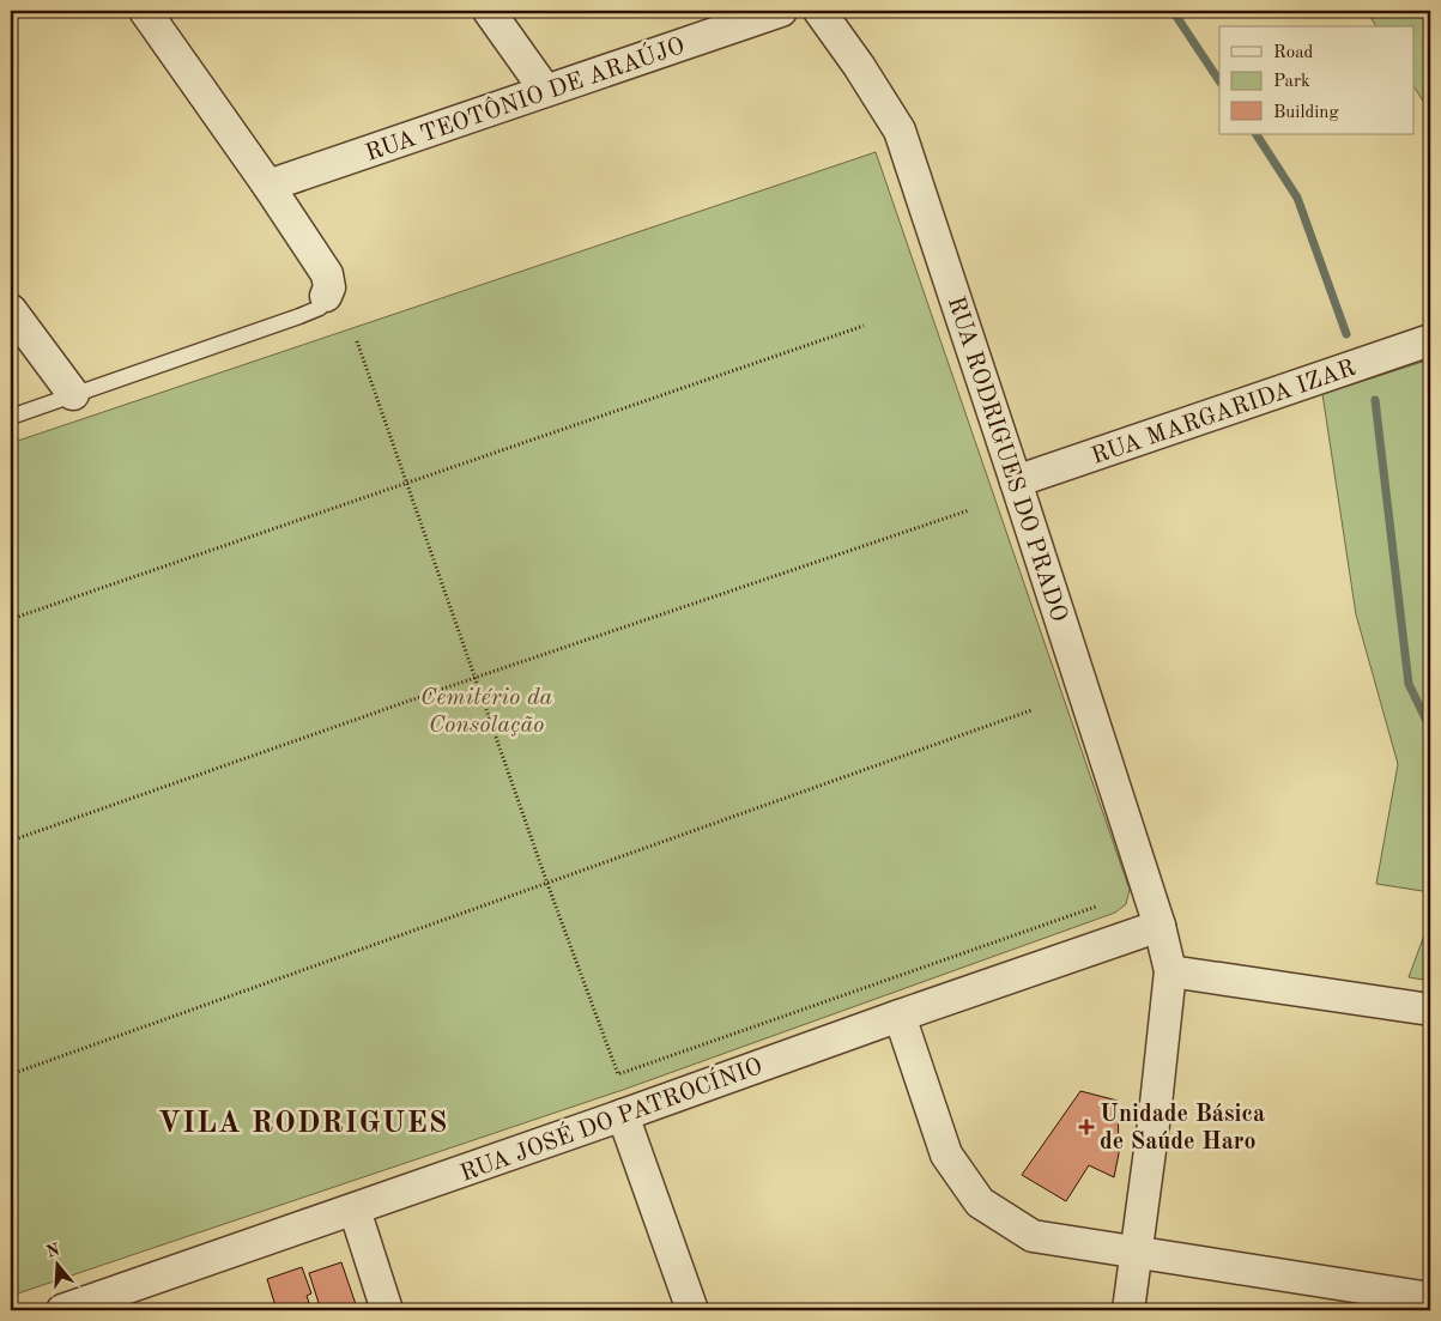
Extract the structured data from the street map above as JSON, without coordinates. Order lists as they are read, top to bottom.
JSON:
{
  "streets": {
    "street": [
      "RUA TEOTÔNIO DE ARAÚJO",
      "RUA MARGARIDA IZAR",
      "RUA RODRIGUES DO PRADO",
      "RUA JOSÉ DO PATROCÍNIO"
    ]
  },
  "crossings": [
    ["RUA MARGARIDA IZAR", "RUA RODRIGUES DO PRADO"],
    ["RUA RODRIGUES DO PRADO", "RUA JOSÉ DO PATROCÍNIO"]
  ],
  "districts": ["VILA RODRIGUES"],
  "parks": ["Cemitério da Consolação"],
  "places": {
    "health": ["Unidade Básica de Saúde Haro"]
  },
  "legend": ["Road", "Park", "Building"],
  "north": "top"
}
